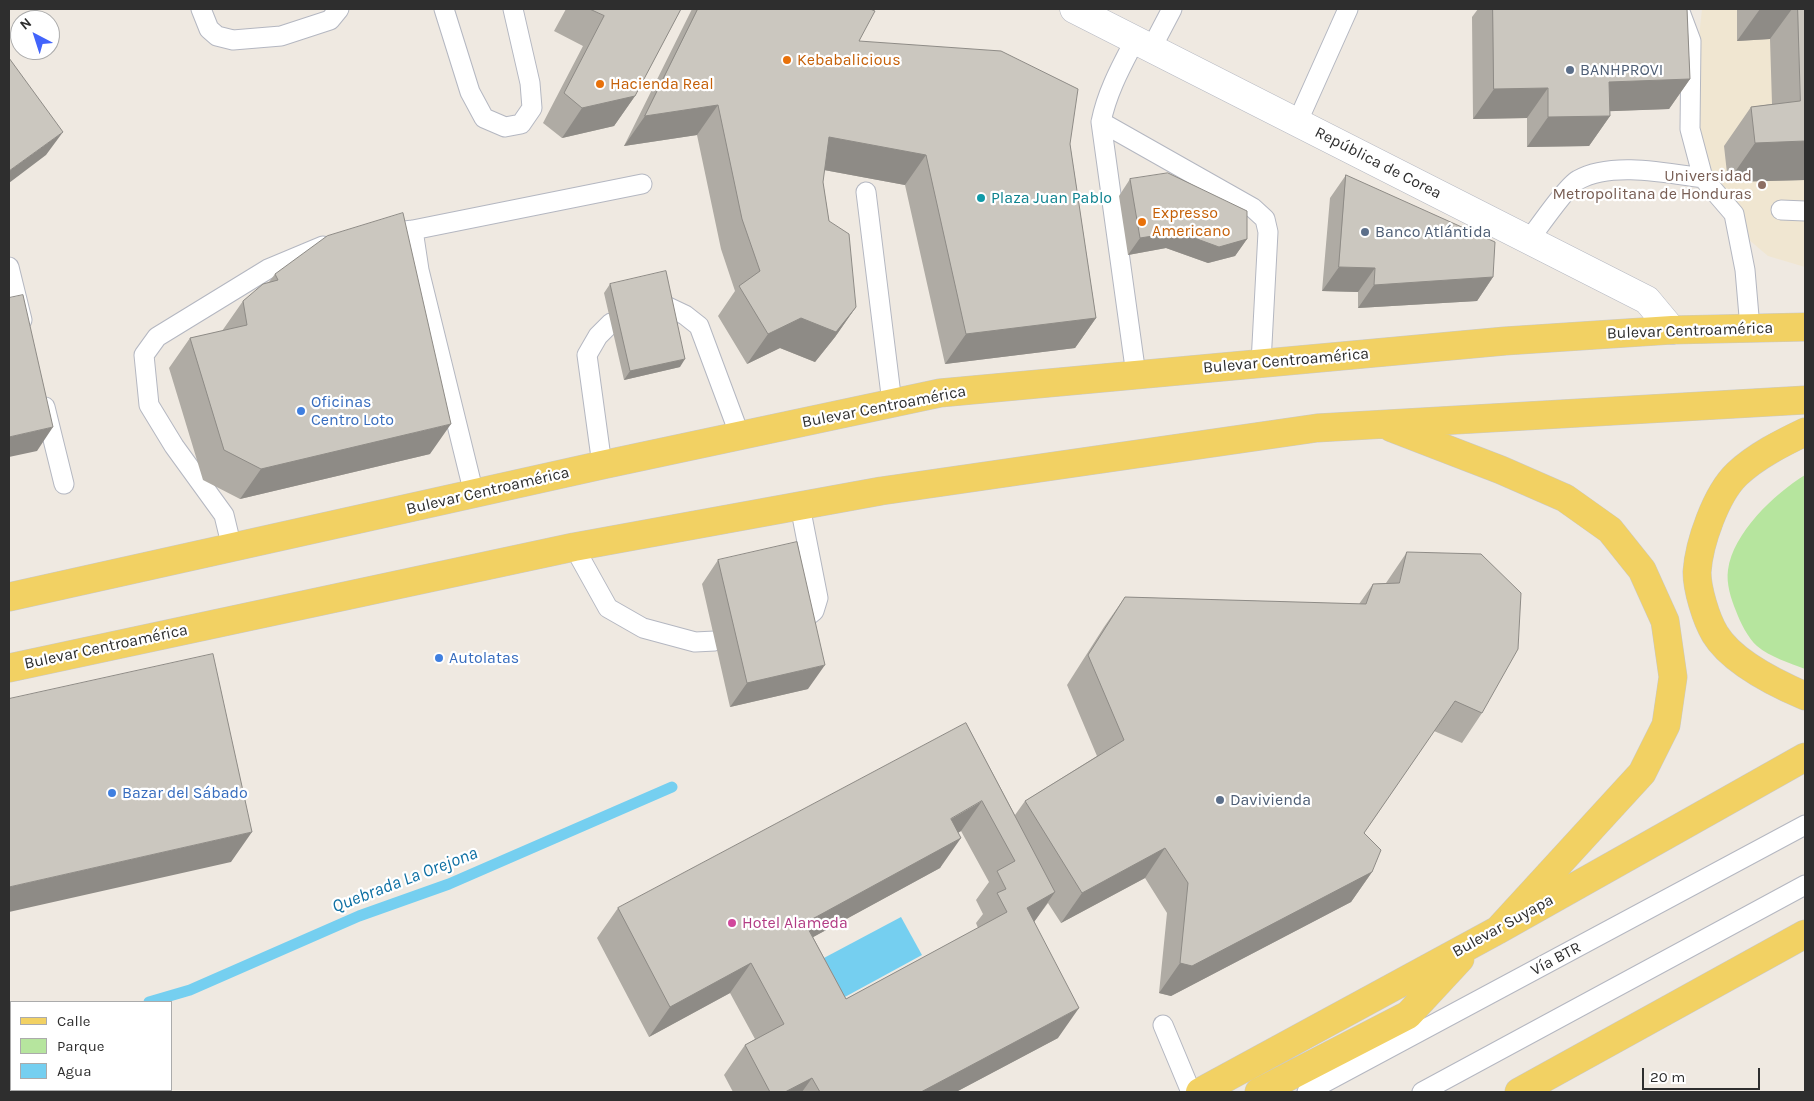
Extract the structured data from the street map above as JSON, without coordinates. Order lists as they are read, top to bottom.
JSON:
{
  "streets": {
    "main road": ["Bulevar Centroamérica", "Bulevar Suyapa"],
    "street": ["República de Corea"],
    "lane": ["Vía BTR"]
  },
  "crossings": [
    ["República de Corea", "Bulevar Centroamérica"]
  ],
  "water": ["Quebrada La Orejona"],
  "places": [
    "Kebabalicious",
    "BANHPROVI",
    "Hacienda Real",
    "Universidad Metropolitana de Honduras",
    "Plaza Juan Pablo",
    "Expresso Americano",
    "Banco Atlántida",
    "Oficinas Centro Loto",
    "Autolatas",
    "Bazar del Sábado",
    "Davivienda",
    "Hotel Alameda"
  ],
  "legend": ["Calle", "Parque", "Agua"],
  "scale_bar": "20 m",
  "north": "top left"
}
